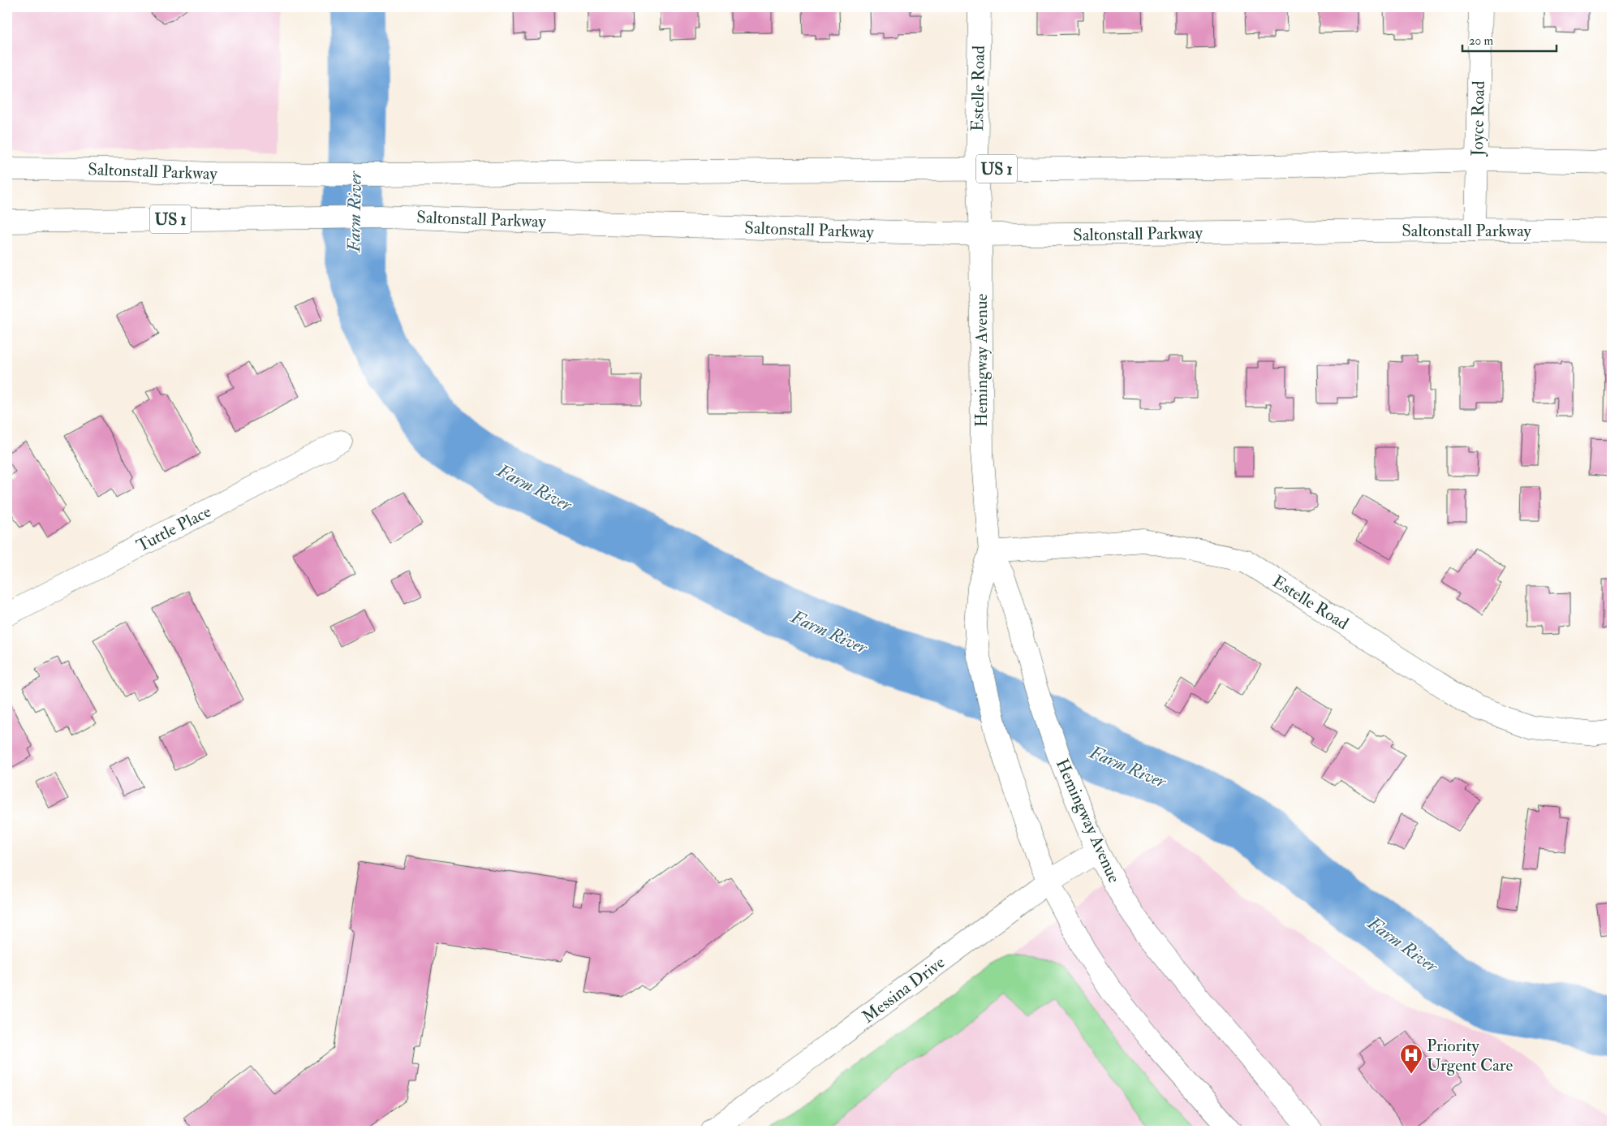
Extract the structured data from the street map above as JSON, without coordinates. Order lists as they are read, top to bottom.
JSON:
{
  "streets": {
    "main road": [
      "Estelle Road",
      "Joyce Road",
      "US 1",
      "Saltonstall Parkway",
      "Hemingway Avenue",
      "Tuttle Place",
      "Messina Drive"
    ]
  },
  "crossings": [
    ["Estelle Road", "Saltonstall Parkway"],
    ["Estelle Road", "Hemingway Avenue"],
    ["Joyce Road", "Saltonstall Parkway"],
    ["Saltonstall Parkway", "Hemingway Avenue"],
    ["Hemingway Avenue", "Messina Drive"]
  ],
  "water": ["Farm River"],
  "places": {
    "hospital": ["Priority Urgent Care"]
  },
  "scale_bar": "20 m"
}
